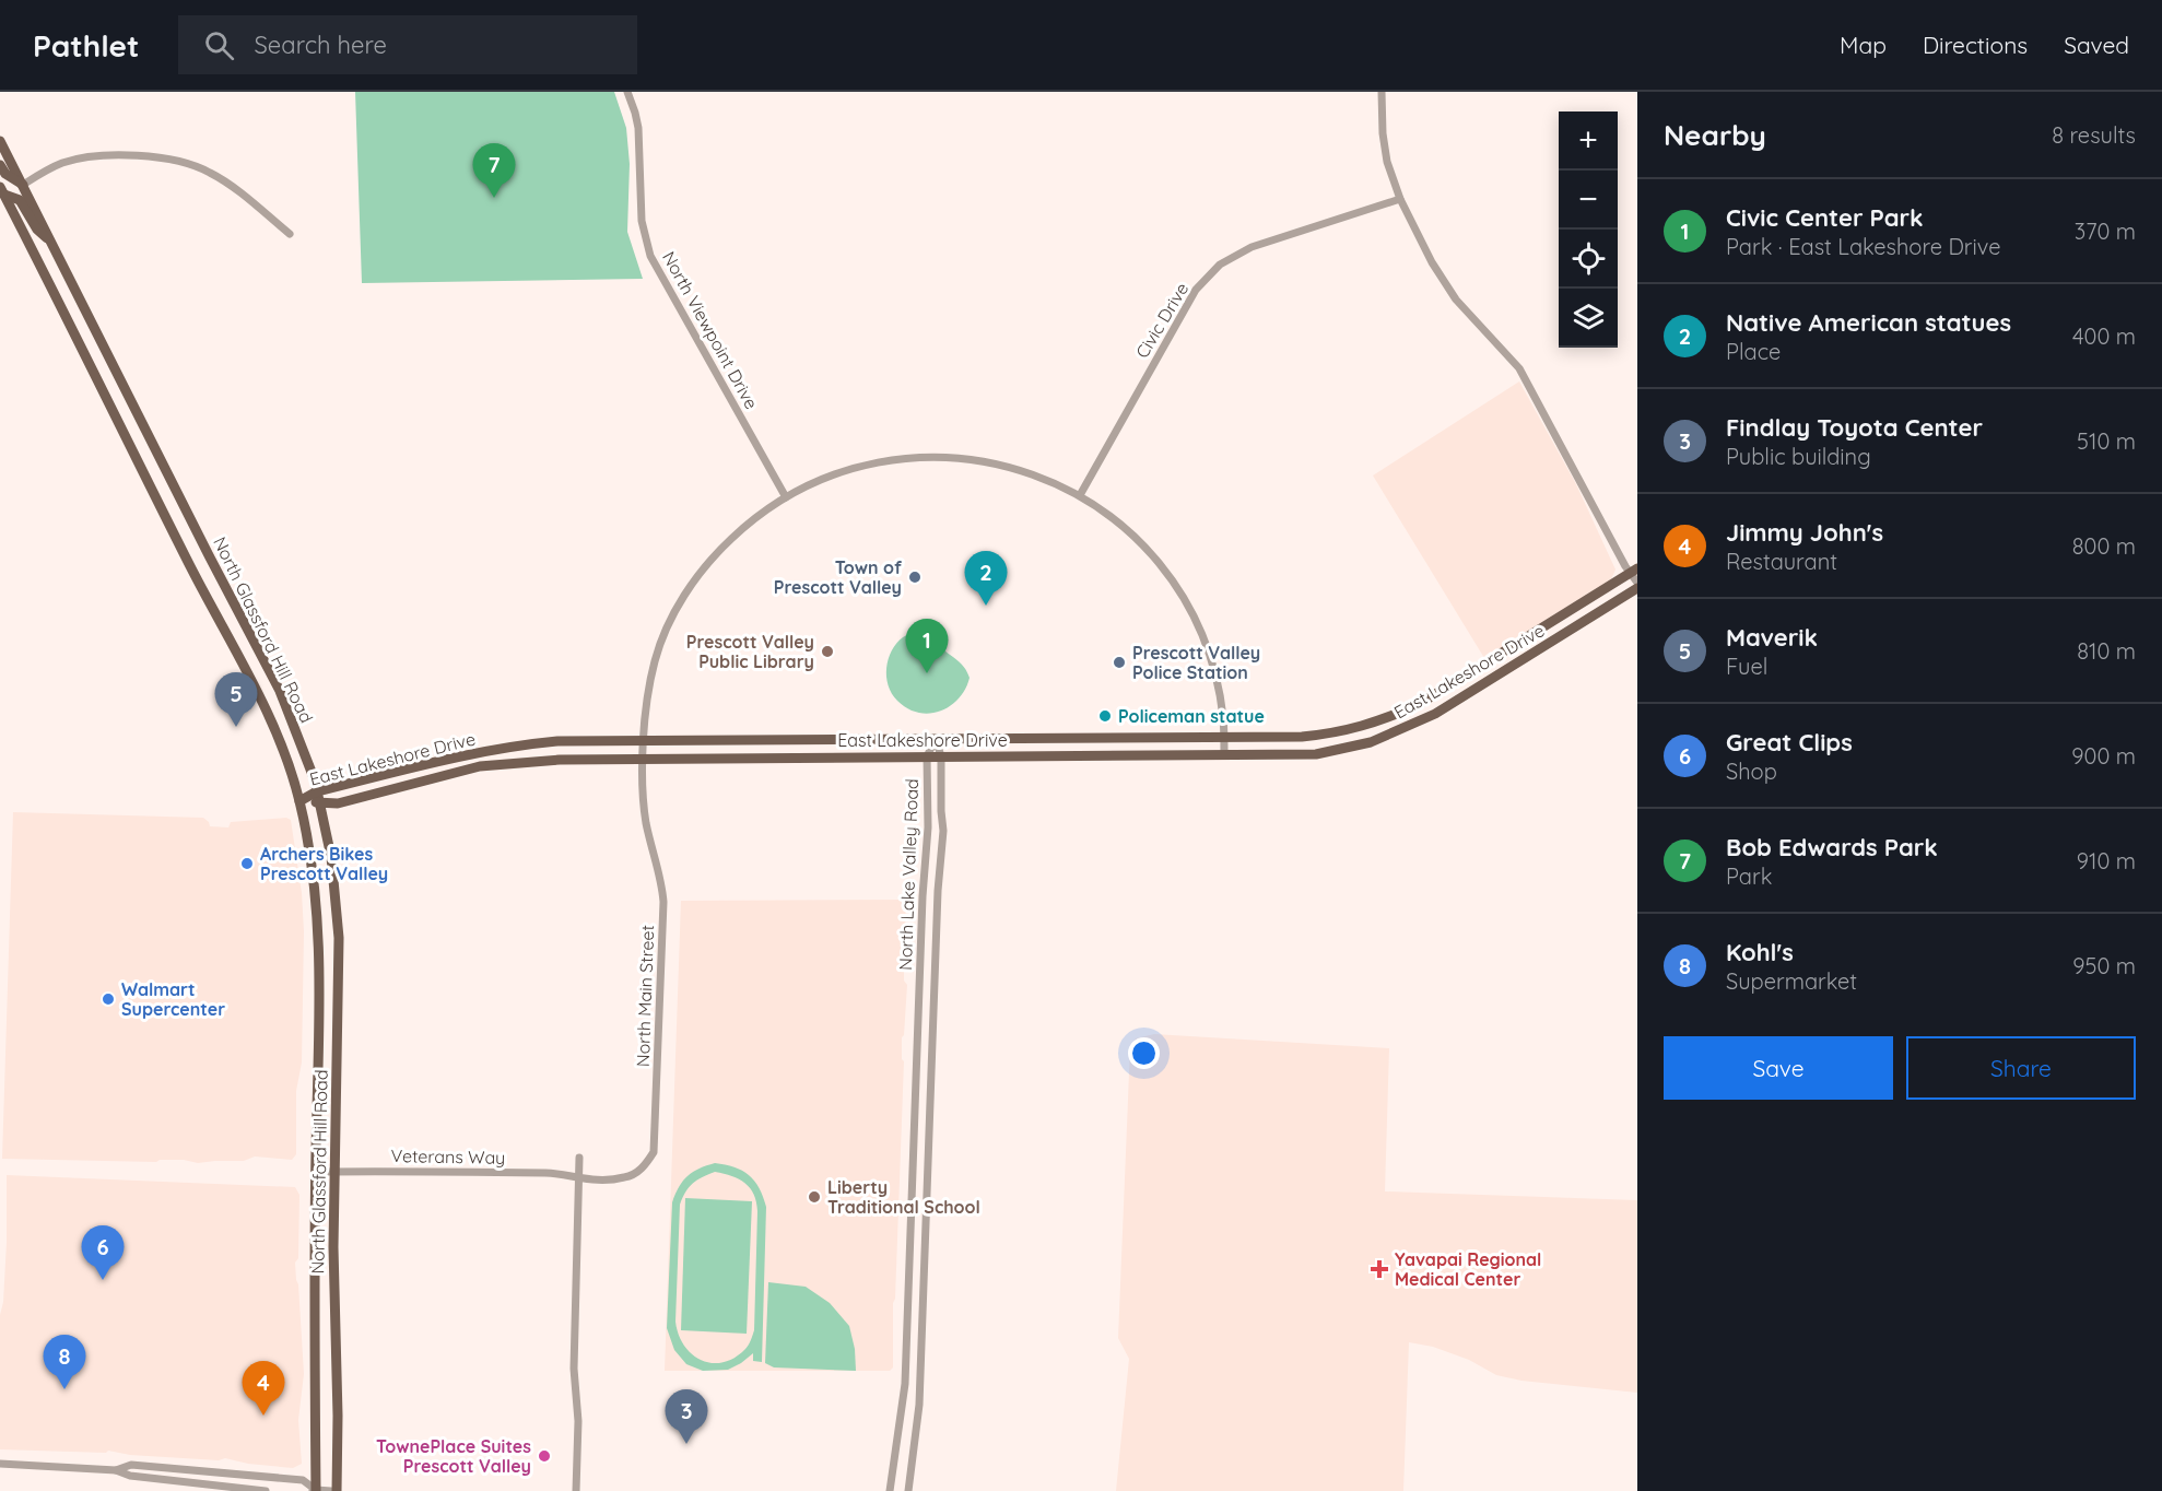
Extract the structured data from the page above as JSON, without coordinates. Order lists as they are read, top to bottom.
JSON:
{
  "streets": {
    "main road": ["North Glassford Hill Road", "East Lakeshore Drive"],
    "street": [
      "Civic Drive",
      "North Viewpoint Drive",
      "North Lake Valley Road",
      "North Main Street",
      "Veterans Way"
    ]
  },
  "crossings": [
    ["Civic Drive", "North Main Street"],
    ["North Viewpoint Drive", "North Main Street"],
    ["North Glassford Hill Road", "East Lakeshore Drive"],
    ["North Glassford Hill Road", "Veterans Way"],
    ["East Lakeshore Drive", "North Lake Valley Road"],
    ["East Lakeshore Drive", "North Main Street"],
    ["North Main Street", "Veterans Way"]
  ],
  "places": {
    "other": [
      "Town of Prescott Valley",
      "Prescott Valley Public Library",
      "Prescott Valley Police Station",
      "Policeman statue",
      "Archers Bikes Prescott Valley",
      "Walmart Supercenter",
      "Liberty Traditional School",
      "TownePlace Suites Prescott Valley"
    ],
    "health": ["Yavapai Regional Medical Center"]
  },
  "page": {
    "header": "Pathlet",
    "search": "Search here",
    "nav": ["Map", "Directions", "Saved"],
    "heading": ["Nearby", "8 results"],
    "map_buttons": ["+", "−"],
    "pins": [
      "7",
      "2",
      "1",
      "5",
      "6",
      "8",
      "4",
      "3"
    ],
    "list": [
      {
        "mark": "1",
        "name": "Civic Center Park",
        "note": "Park · East Lakeshore Drive",
        "value": "370 m"
      },
      {
        "mark": "2",
        "name": "Native American statues",
        "note": "Place",
        "value": "400 m"
      },
      {
        "mark": "3",
        "name": "Findlay Toyota Center",
        "note": "Public building",
        "value": "510 m"
      },
      {
        "mark": "4",
        "name": "Jimmy John's",
        "note": "Restaurant",
        "value": "800 m"
      },
      {
        "mark": "5",
        "name": "Maverik",
        "note": "Fuel",
        "value": "810 m"
      },
      {
        "mark": "6",
        "name": "Great Clips",
        "note": "Shop",
        "value": "900 m"
      },
      {
        "mark": "7",
        "name": "Bob Edwards Park",
        "note": "Park",
        "value": "910 m"
      },
      {
        "mark": "8",
        "name": "Kohl's",
        "note": "Supermarket",
        "value": "950 m"
      }
    ],
    "buttons": ["Save", "Share"]
  }
}
